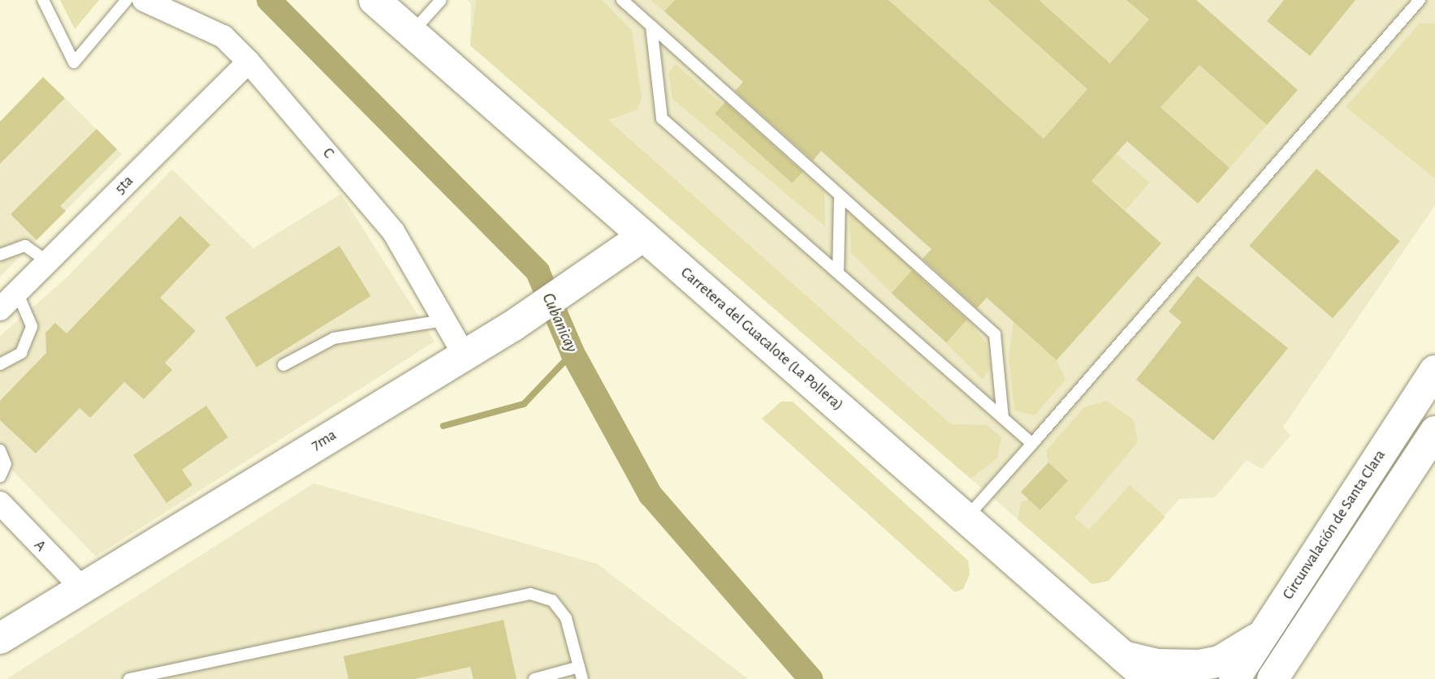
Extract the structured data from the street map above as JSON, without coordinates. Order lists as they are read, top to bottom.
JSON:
{
  "streets": {
    "main road": ["Carretera del Guacalote (La Pollera)", "7ma", "Circunvalación de Santa Clara"],
    "street": ["C", "5ta", "A"]
  },
  "crossings": [
    ["C", "5ta"],
    ["C", "7ma"],
    ["Carretera del Guacalote (La Pollera)", "7ma"],
    ["7ma", "A"]
  ],
  "water": ["Cubanicay"]
}
